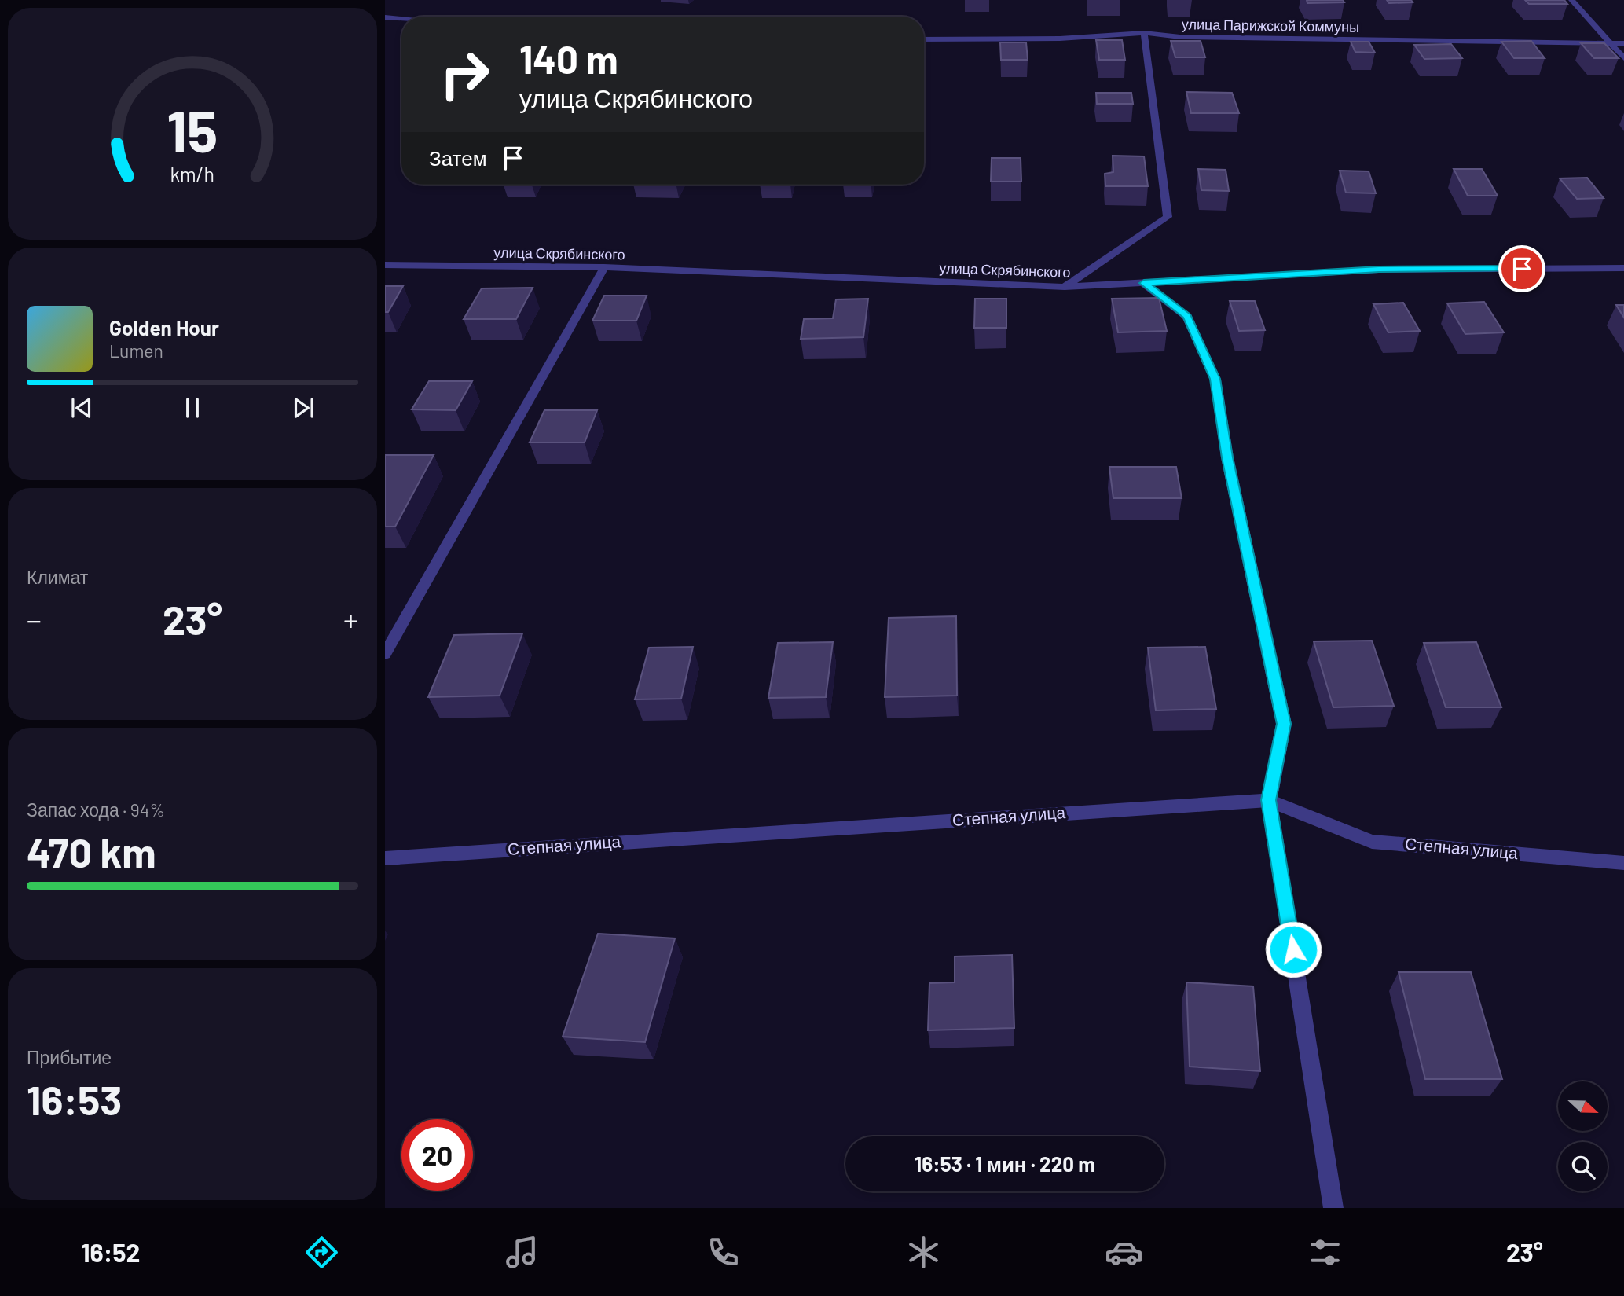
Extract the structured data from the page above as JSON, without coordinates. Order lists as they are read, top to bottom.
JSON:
{
  "streets": {
    "street": ["улица Парижской Коммуны", "улица Скрябинского", "Степная улица"]
  },
  "north": "right",
  "page": {
    "turn": ["140 m", "улица Скрябинского"],
    "then": "Затем",
    "song": ["Golden Hour", "Lumen"],
    "tile": [
      "Климат",
      ["Запас хода · 94%", "470 km"],
      ["Прибытие", "16:53"]
    ],
    "heat": ["−", "23°", "+"],
    "limit": "20",
    "trip": "16:53 · 1 мин · 220 m",
    "tabs": ["16:52", "23°"],
    "gauge": ["15", "km/h"]
  }
}
